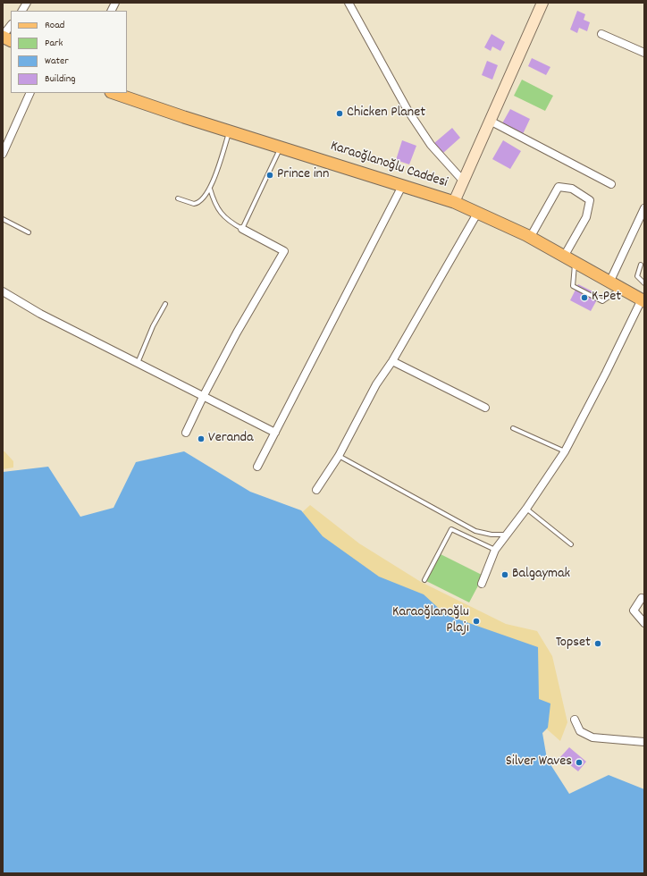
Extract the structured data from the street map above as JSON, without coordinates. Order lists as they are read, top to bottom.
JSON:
{
  "streets": {
    "main road": ["Karaoğlanoğlu Caddesi"]
  },
  "places": [
    "Chicken Planet",
    "Prince inn",
    "K-Pet",
    "Veranda",
    "Balgaymak",
    "Karaoğlanoğlu Plajı",
    "Topset",
    "Silver Waves"
  ],
  "legend": [
    "Road",
    "Park",
    "Water",
    "Building"
  ]
}
